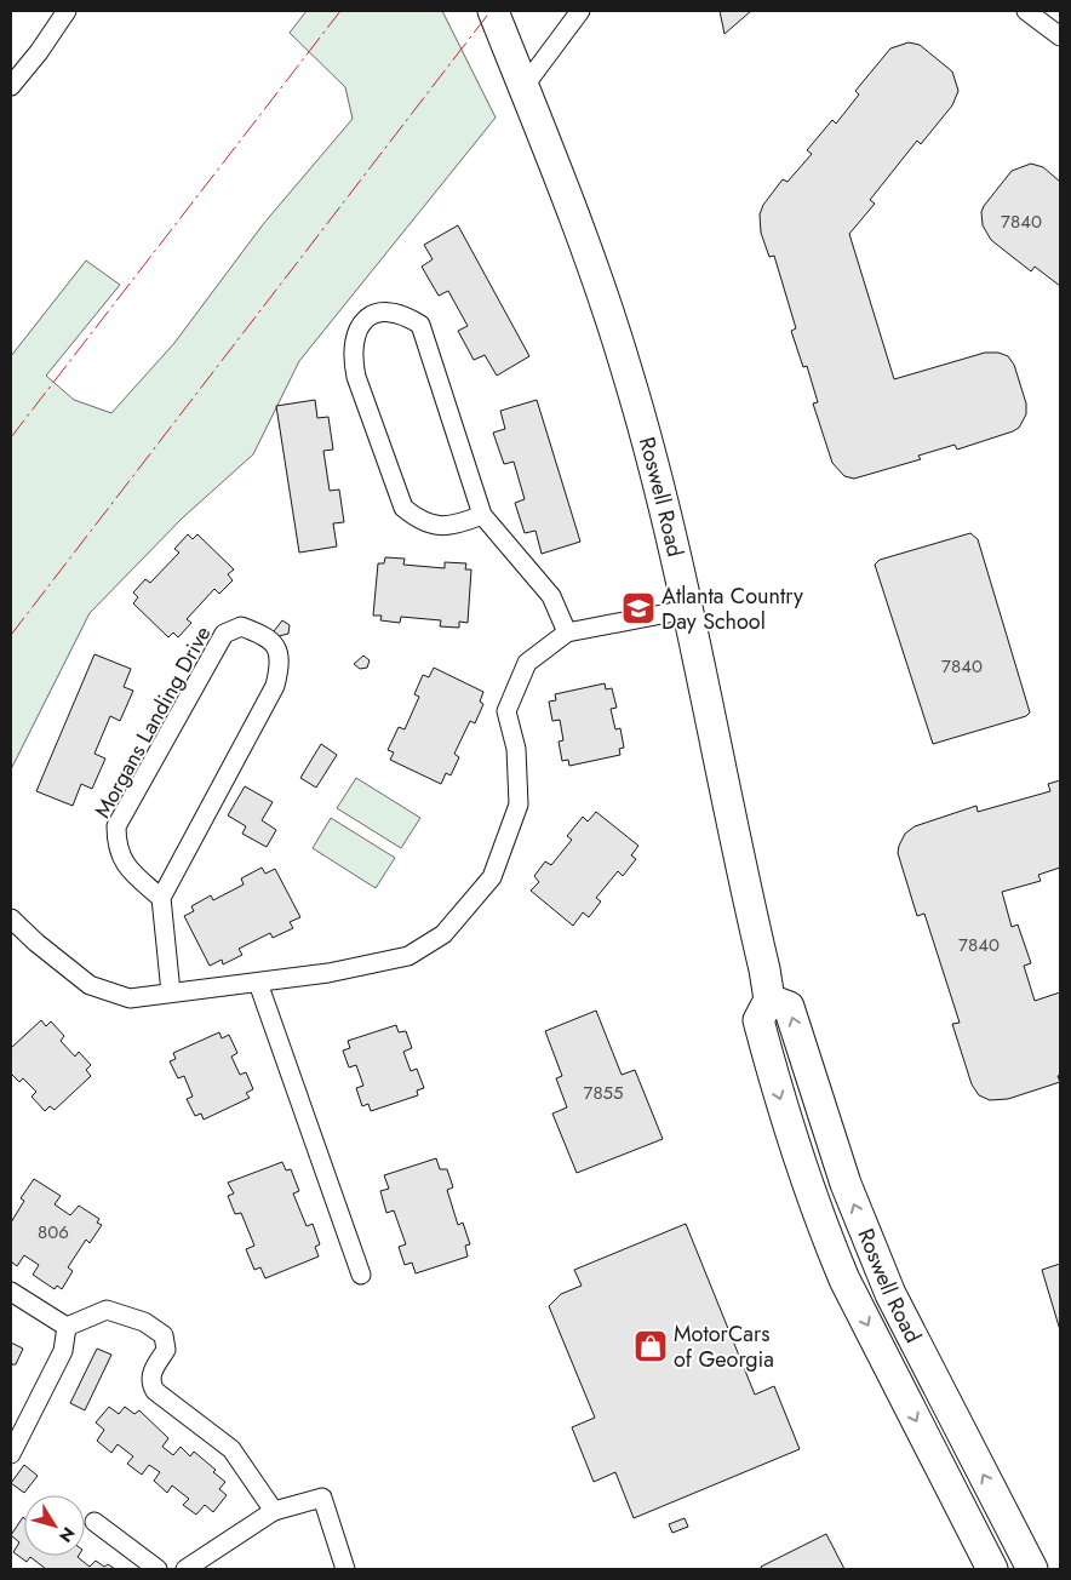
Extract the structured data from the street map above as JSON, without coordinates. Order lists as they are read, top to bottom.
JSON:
{
  "streets": {
    "main road": ["Roswell Road"],
    "street": ["Morgans Landing Drive"]
  },
  "places": {
    "school or university": ["Atlanta Country Day School"],
    "shop": ["MotorCars of Georgia"]
  },
  "house_numbers": [
    "7840",
    "7840",
    "7840",
    "7855",
    "806"
  ],
  "north": "bottom right"
}
